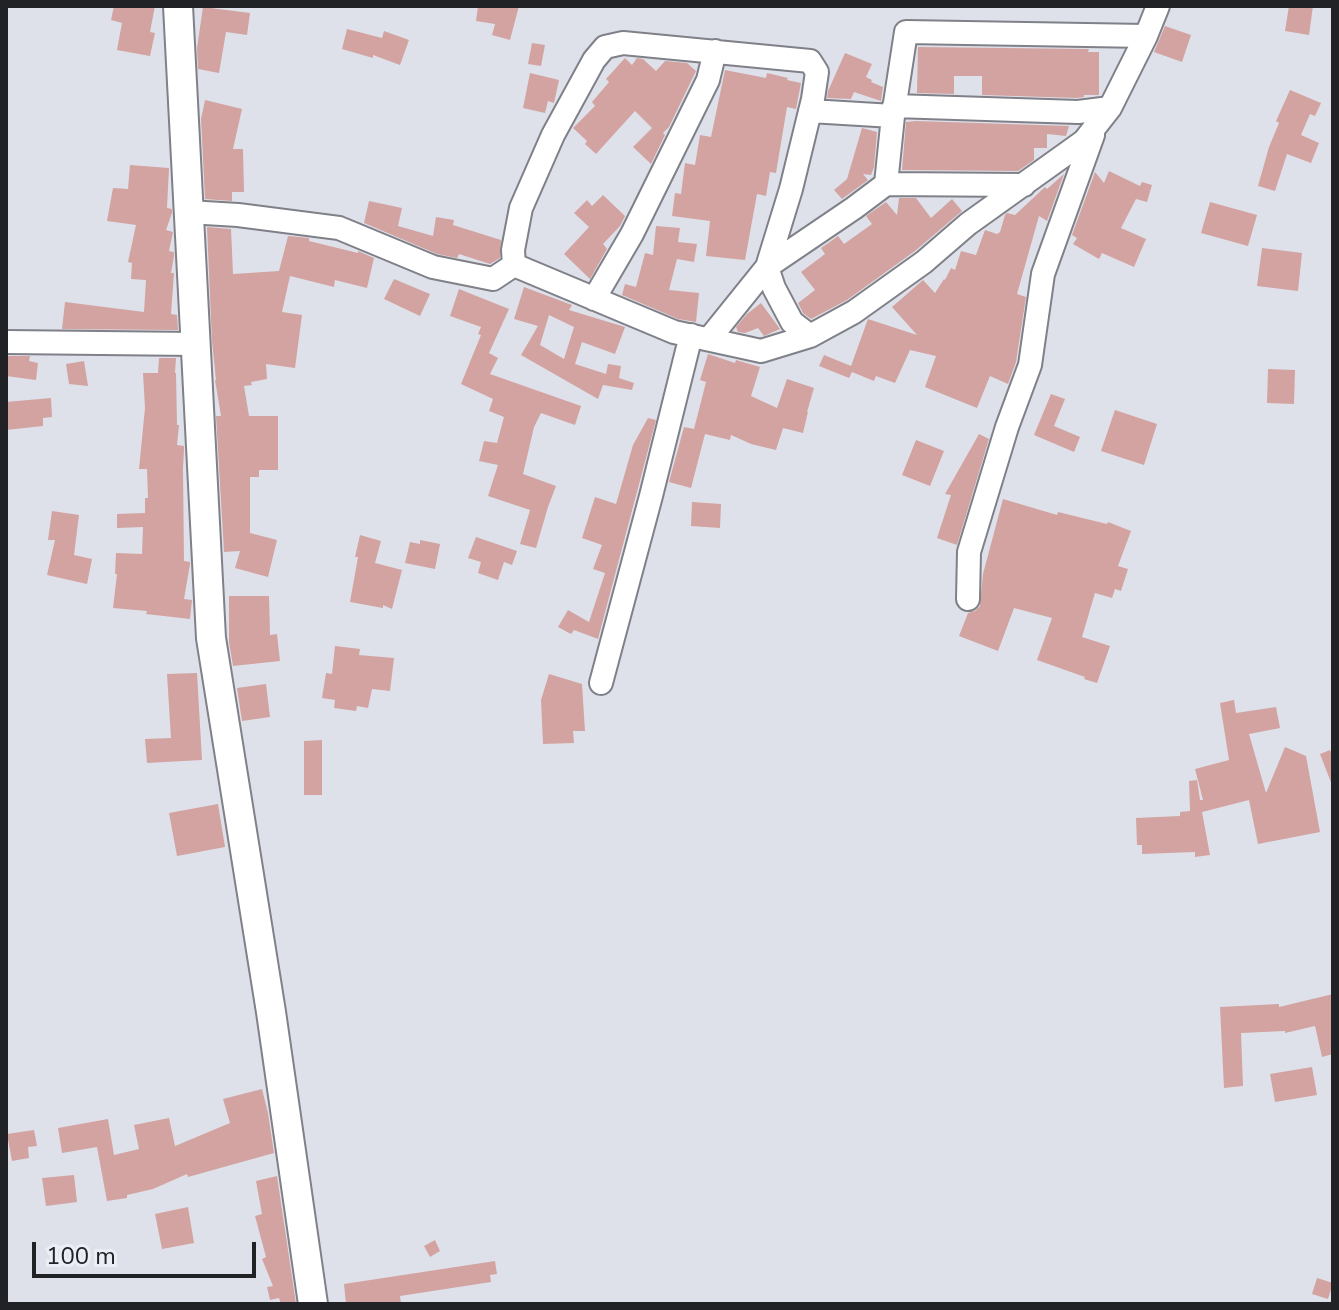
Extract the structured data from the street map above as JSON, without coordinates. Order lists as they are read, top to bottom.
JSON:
{
  "scale_bar": "100 m"
}
